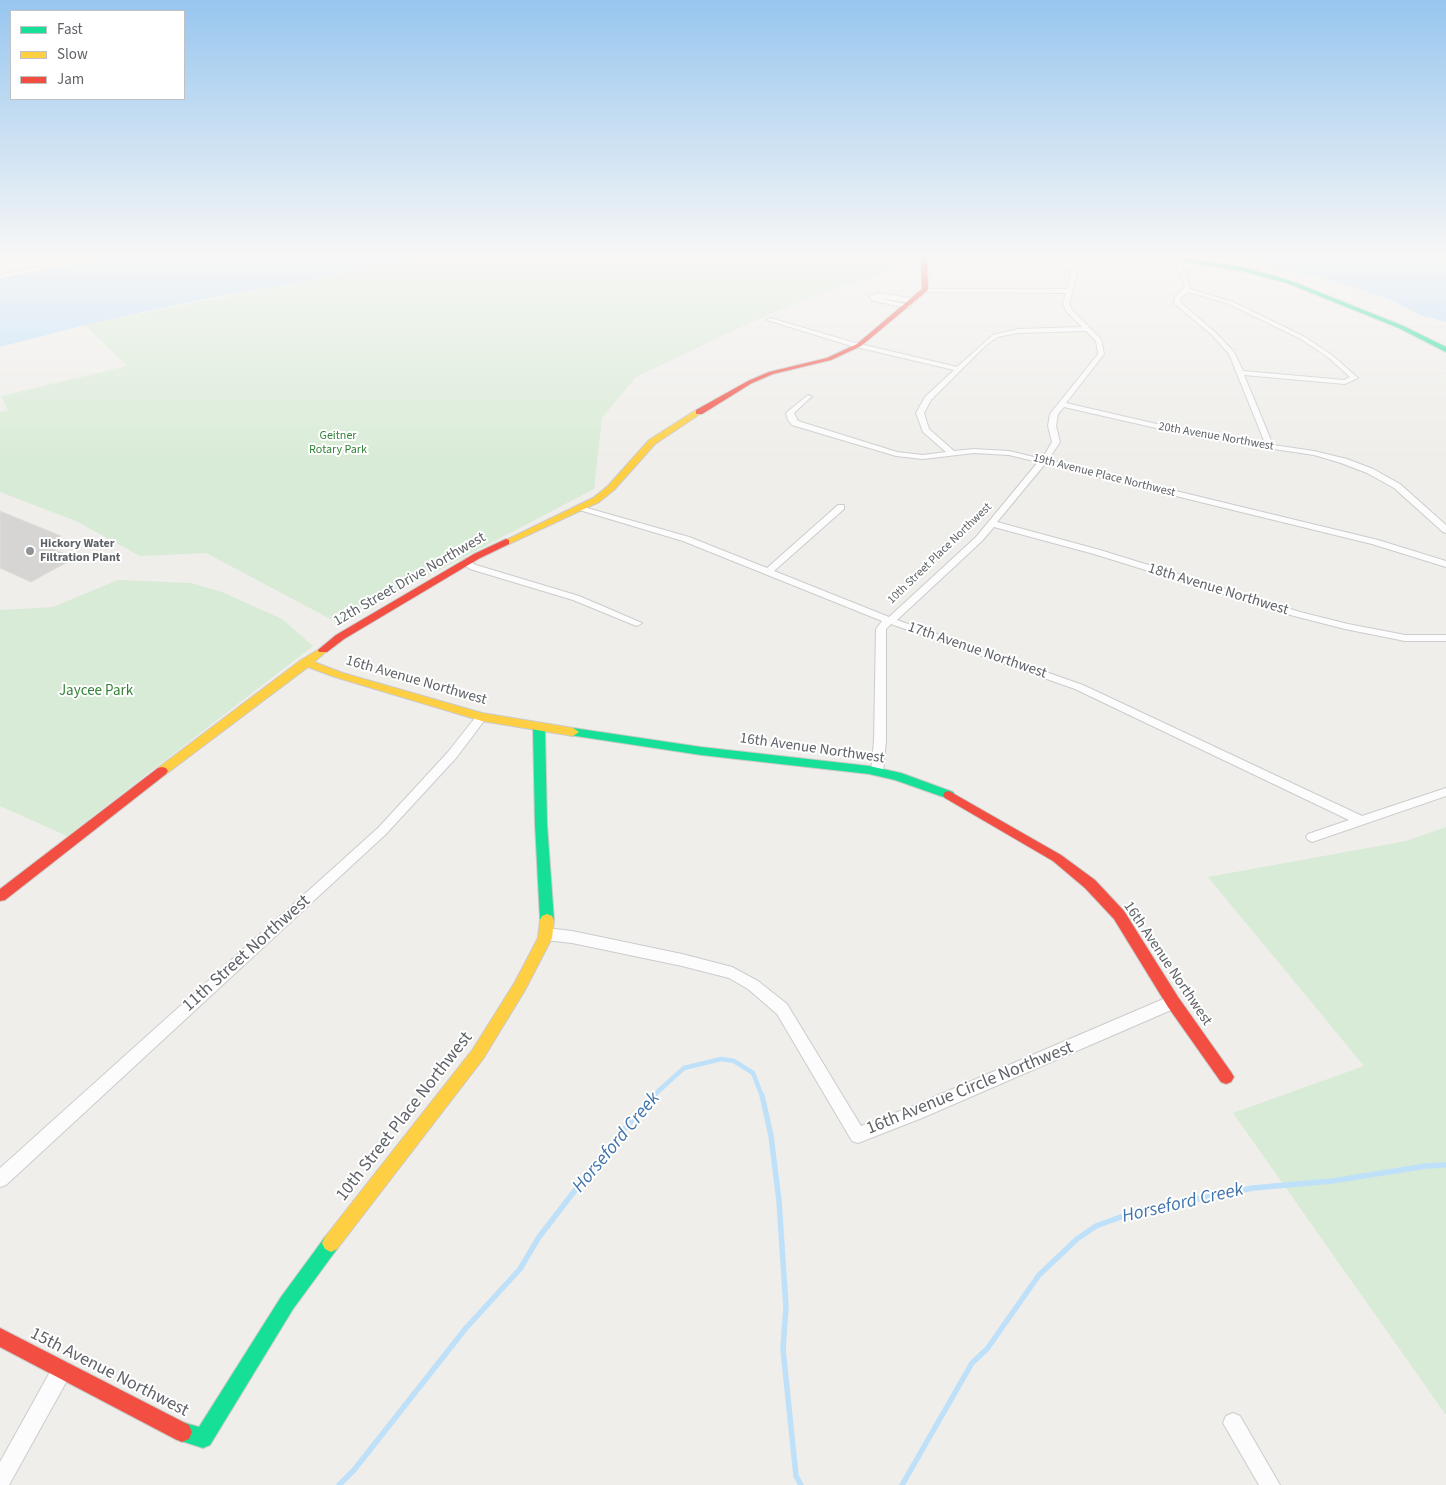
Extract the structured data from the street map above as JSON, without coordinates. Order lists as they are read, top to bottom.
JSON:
{
  "streets": {
    "street": [
      "20th Avenue Northwest",
      "19th Avenue Place Northwest",
      "10th Street Place Northwest",
      "12th Street Drive Northwest",
      "18th Avenue Northwest",
      "17th Avenue Northwest",
      "16th Avenue Northwest",
      "11th Street Northwest",
      "16th Avenue Circle Northwest",
      "15th Avenue Northwest"
    ]
  },
  "crossings": [
    ["20th Avenue Northwest", "10th Street Place Northwest"],
    ["19th Avenue Place Northwest", "10th Street Place Northwest"],
    ["10th Street Place Northwest", "18th Avenue Northwest"],
    ["10th Street Place Northwest", "17th Avenue Northwest"],
    ["10th Street Place Northwest", "16th Avenue Northwest"],
    ["10th Street Place Northwest", "16th Avenue Circle Northwest"],
    ["10th Street Place Northwest", "15th Avenue Northwest"],
    ["12th Street Drive Northwest", "17th Avenue Northwest"],
    ["12th Street Drive Northwest", "16th Avenue Northwest"],
    ["16th Avenue Northwest", "11th Street Northwest"],
    ["16th Avenue Northwest", "16th Avenue Circle Northwest"]
  ],
  "water": ["Horseford Creek"],
  "parks": ["Geitner Rotary Park", "Jaycee Park"],
  "places": ["Hickory Water Filtration Plant"],
  "legend": ["Fast", "Slow", "Jam"]
}
